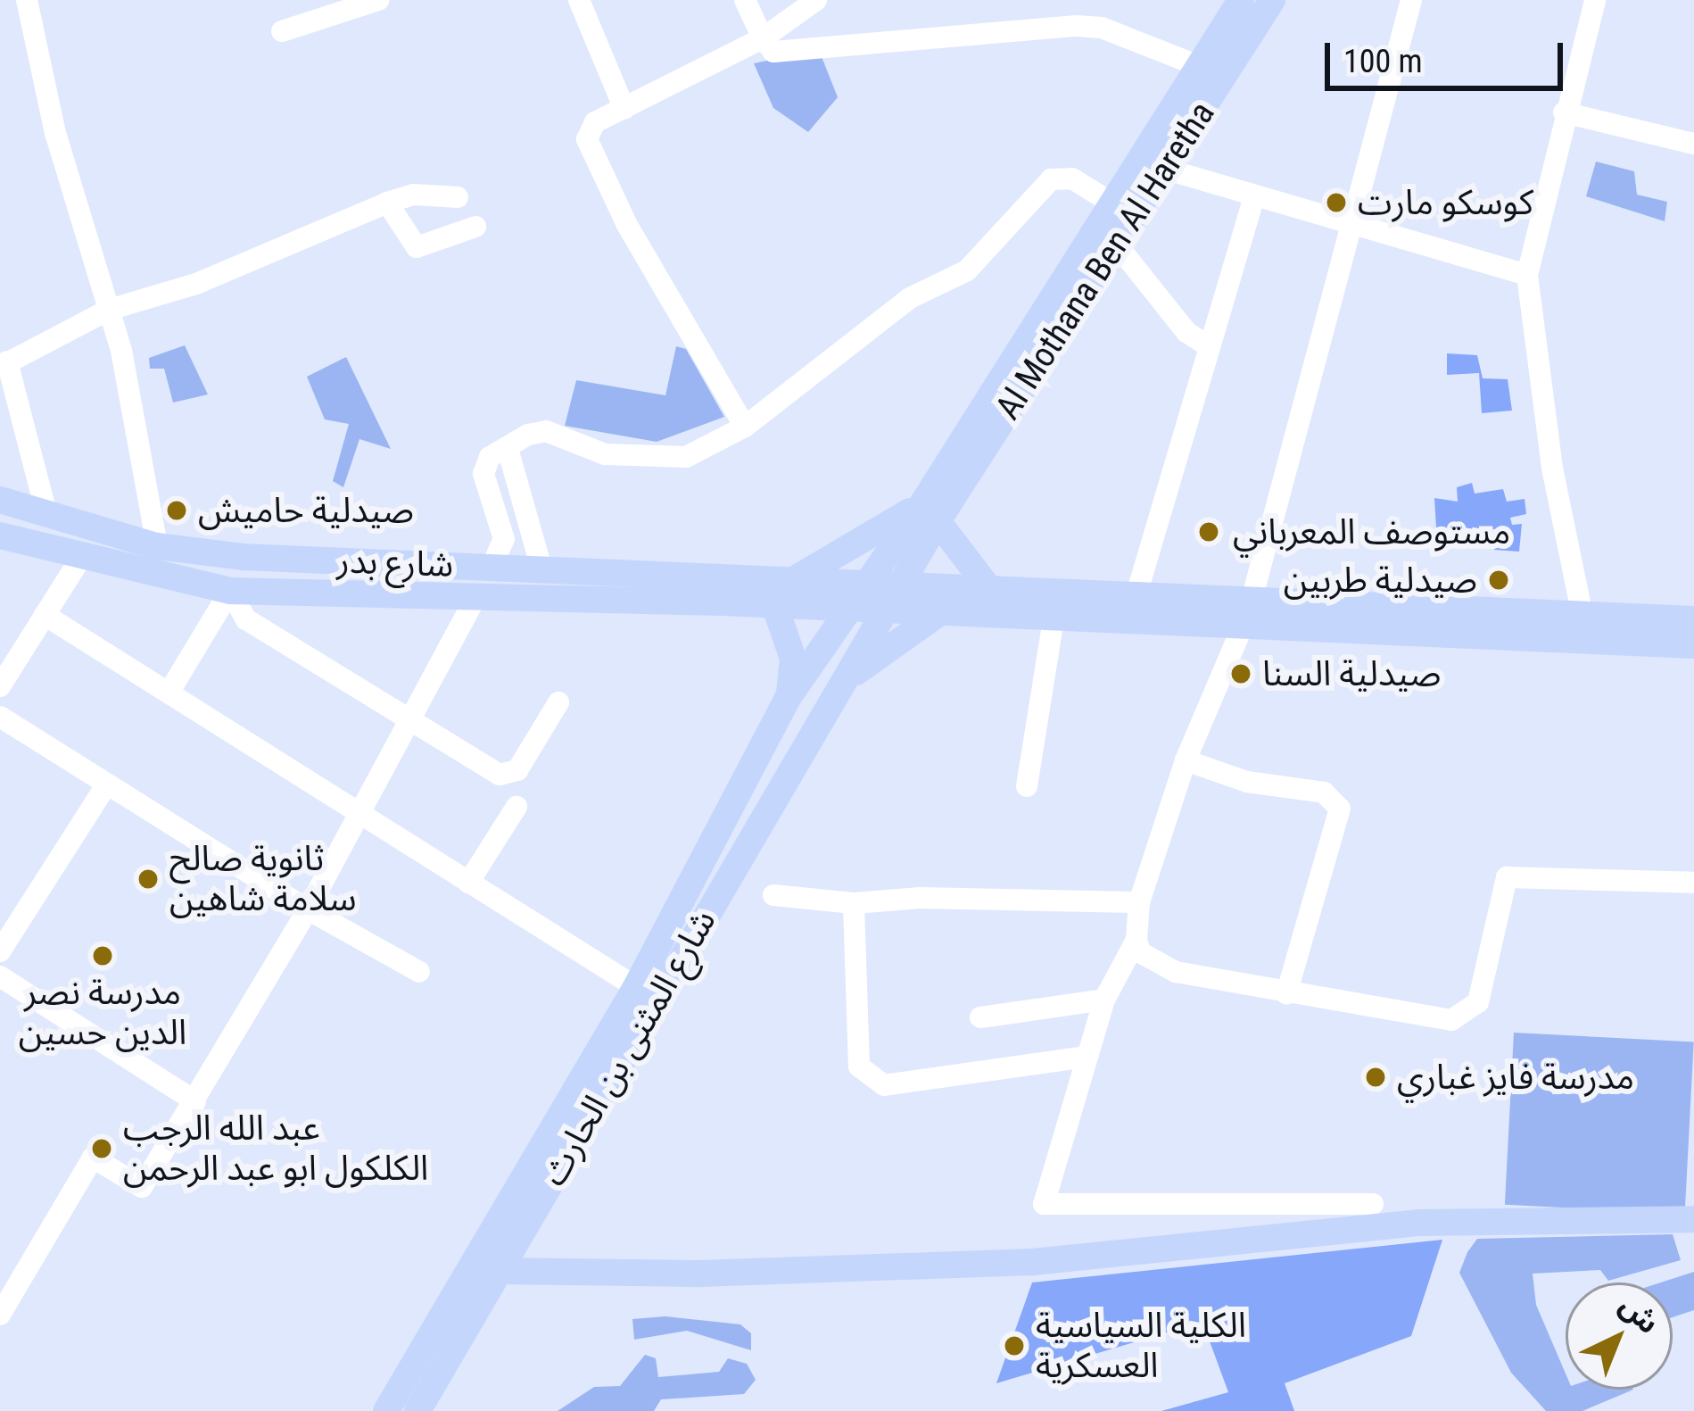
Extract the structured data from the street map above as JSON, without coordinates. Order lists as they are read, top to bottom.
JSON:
{
  "streets": {
    "main road": ["Al Mothana Ben Al Haretha", "شارع بدر", "شارع المثنى بن الحارث"]
  },
  "crossings": [
    ["Al Mothana Ben Al Haretha", "شارع المثنى بن الحارث"],
    ["شارع بدر", "شارع المثنى بن الحارث"]
  ],
  "places": [
    "كوسكو مارت",
    "صيدلية حاميش",
    "مستوصف المعرباني",
    "صيدلية طربين",
    "صيدلية السنا",
    "ثانوية صالح سلامة شاهين",
    "مدرسة نصر الدين حسين",
    "مدرسة فايز غباري",
    "عبد الله الرجب الكلكول ابو عبد الرحمن",
    "الكلية السياسية العسكرية"
  ],
  "scale_bar": "100 m",
  "north": "top right"
}
